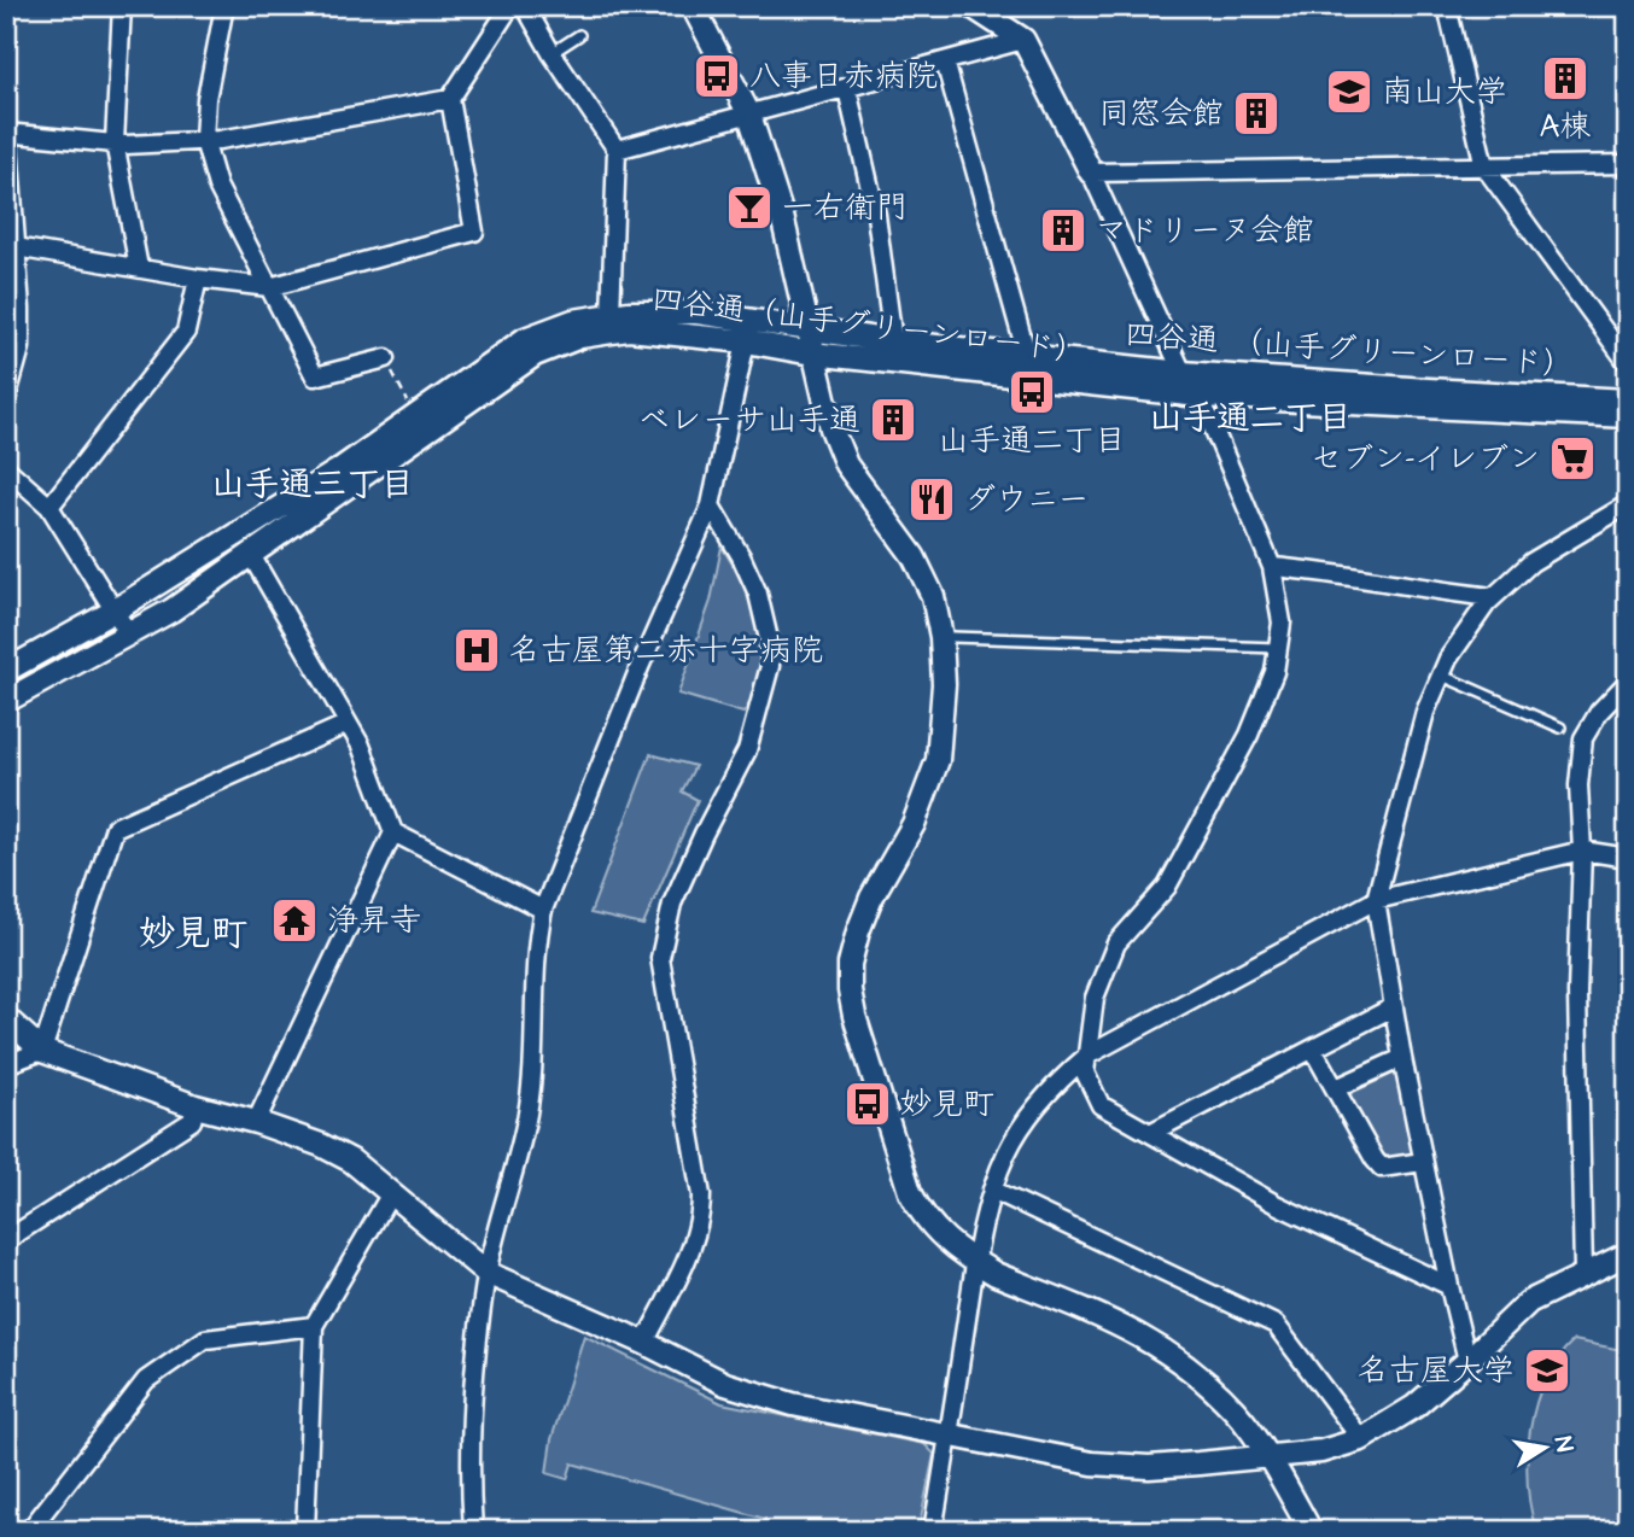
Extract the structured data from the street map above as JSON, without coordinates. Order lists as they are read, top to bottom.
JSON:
{
  "streets": {
    "street": ["四谷通（山手グリーンロード）", "四谷通 （山手グリーンロード）"]
  },
  "districts": ["山手通二丁目", "山手通三丁目", "妙見町"],
  "places": {
    "bus stop": ["八事日赤病院", "山手通二丁目", "妙見町"],
    "building": [
      "A棟",
      "同窓会館",
      "マドリーヌ会館",
      "ベレーサ山手通"
    ],
    "school or university": ["南山大学", "名古屋大学"],
    "bar": ["一右衛門"],
    "supermarket": ["セブン-イレブン"],
    "restaurant": ["ダウニー"],
    "hospital": ["名古屋第二赤十字病院"],
    "temple": ["浄昇寺"]
  },
  "north": "right"
}
